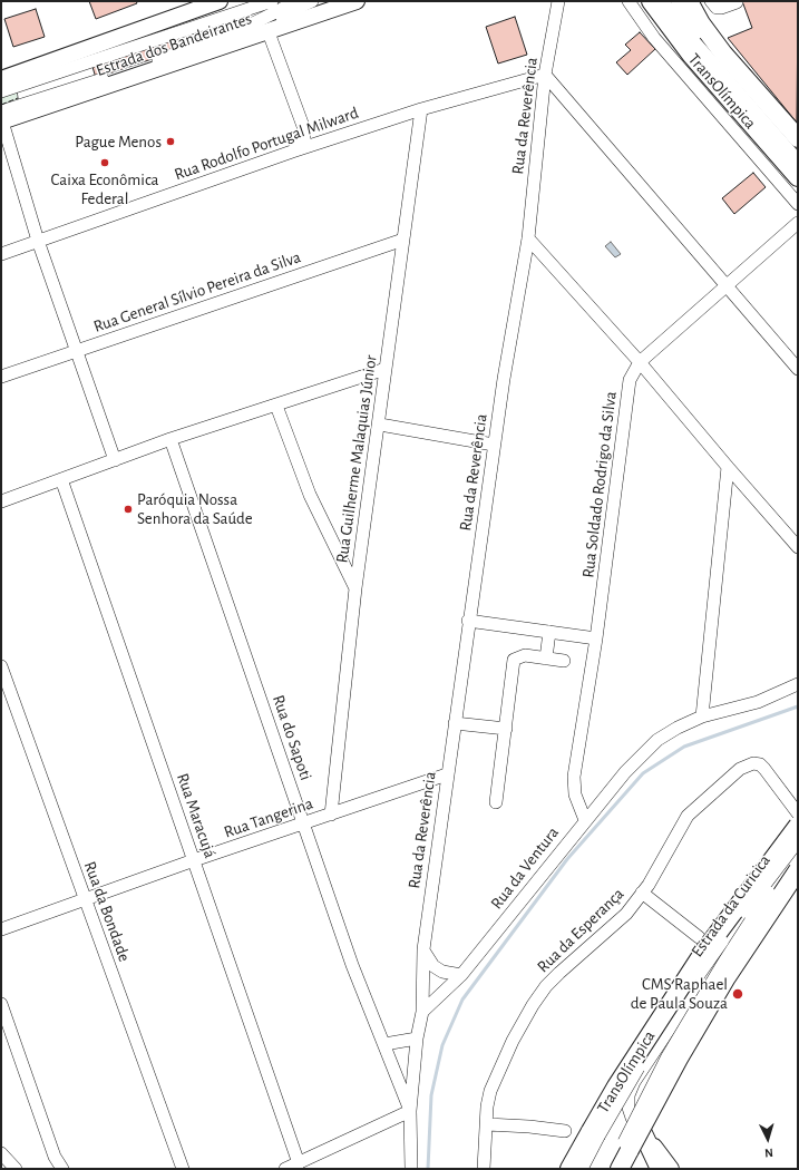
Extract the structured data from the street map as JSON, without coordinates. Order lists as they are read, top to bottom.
{
  "streets": {
    "highway": ["TransOlímpica"],
    "main road": ["Estrada dos Bandeirantes", "Estrada da Curicica"],
    "street": [
      "Rua da Reverência",
      "Rua Rodolfo Portugal Milward",
      "Rua General Sílvio Pereira da Silva",
      "Rua Guilherme Malaquias Júnior",
      "Rua Soldado Rodrigo da Silva",
      "Rua do Sapoti",
      "Rua Maracujá",
      "Rua Tangerina",
      "Rua da Ventura",
      "Rua da Bondade",
      "Rua da Esperança"
    ]
  },
  "crossings": [
    ["Rua da Reverência", "Rua Rodolfo Portugal Milward"],
    ["Rua da Reverência", "Rua Tangerina"],
    ["Rua da Reverência", "Rua da Ventura"],
    ["Rua Rodolfo Portugal Milward", "Rua Guilherme Malaquias Júnior"],
    ["Rua General Sílvio Pereira da Silva", "Rua Guilherme Malaquias Júnior"],
    ["Rua Guilherme Malaquias Júnior", "Rua Tangerina"],
    ["Rua Soldado Rodrigo da Silva", "Rua da Ventura"],
    ["Rua do Sapoti", "Rua Tangerina"],
    ["Rua Maracujá", "Rua Tangerina"],
    ["Rua Tangerina", "Rua da Bondade"]
  ],
  "places": [
    "Pague Menos",
    "Caixa Econômica Federal",
    "Paróquia Nossa Senhora da Saúde",
    "CMS Raphael de Paula Souza"
  ],
  "north": "bottom"
}
